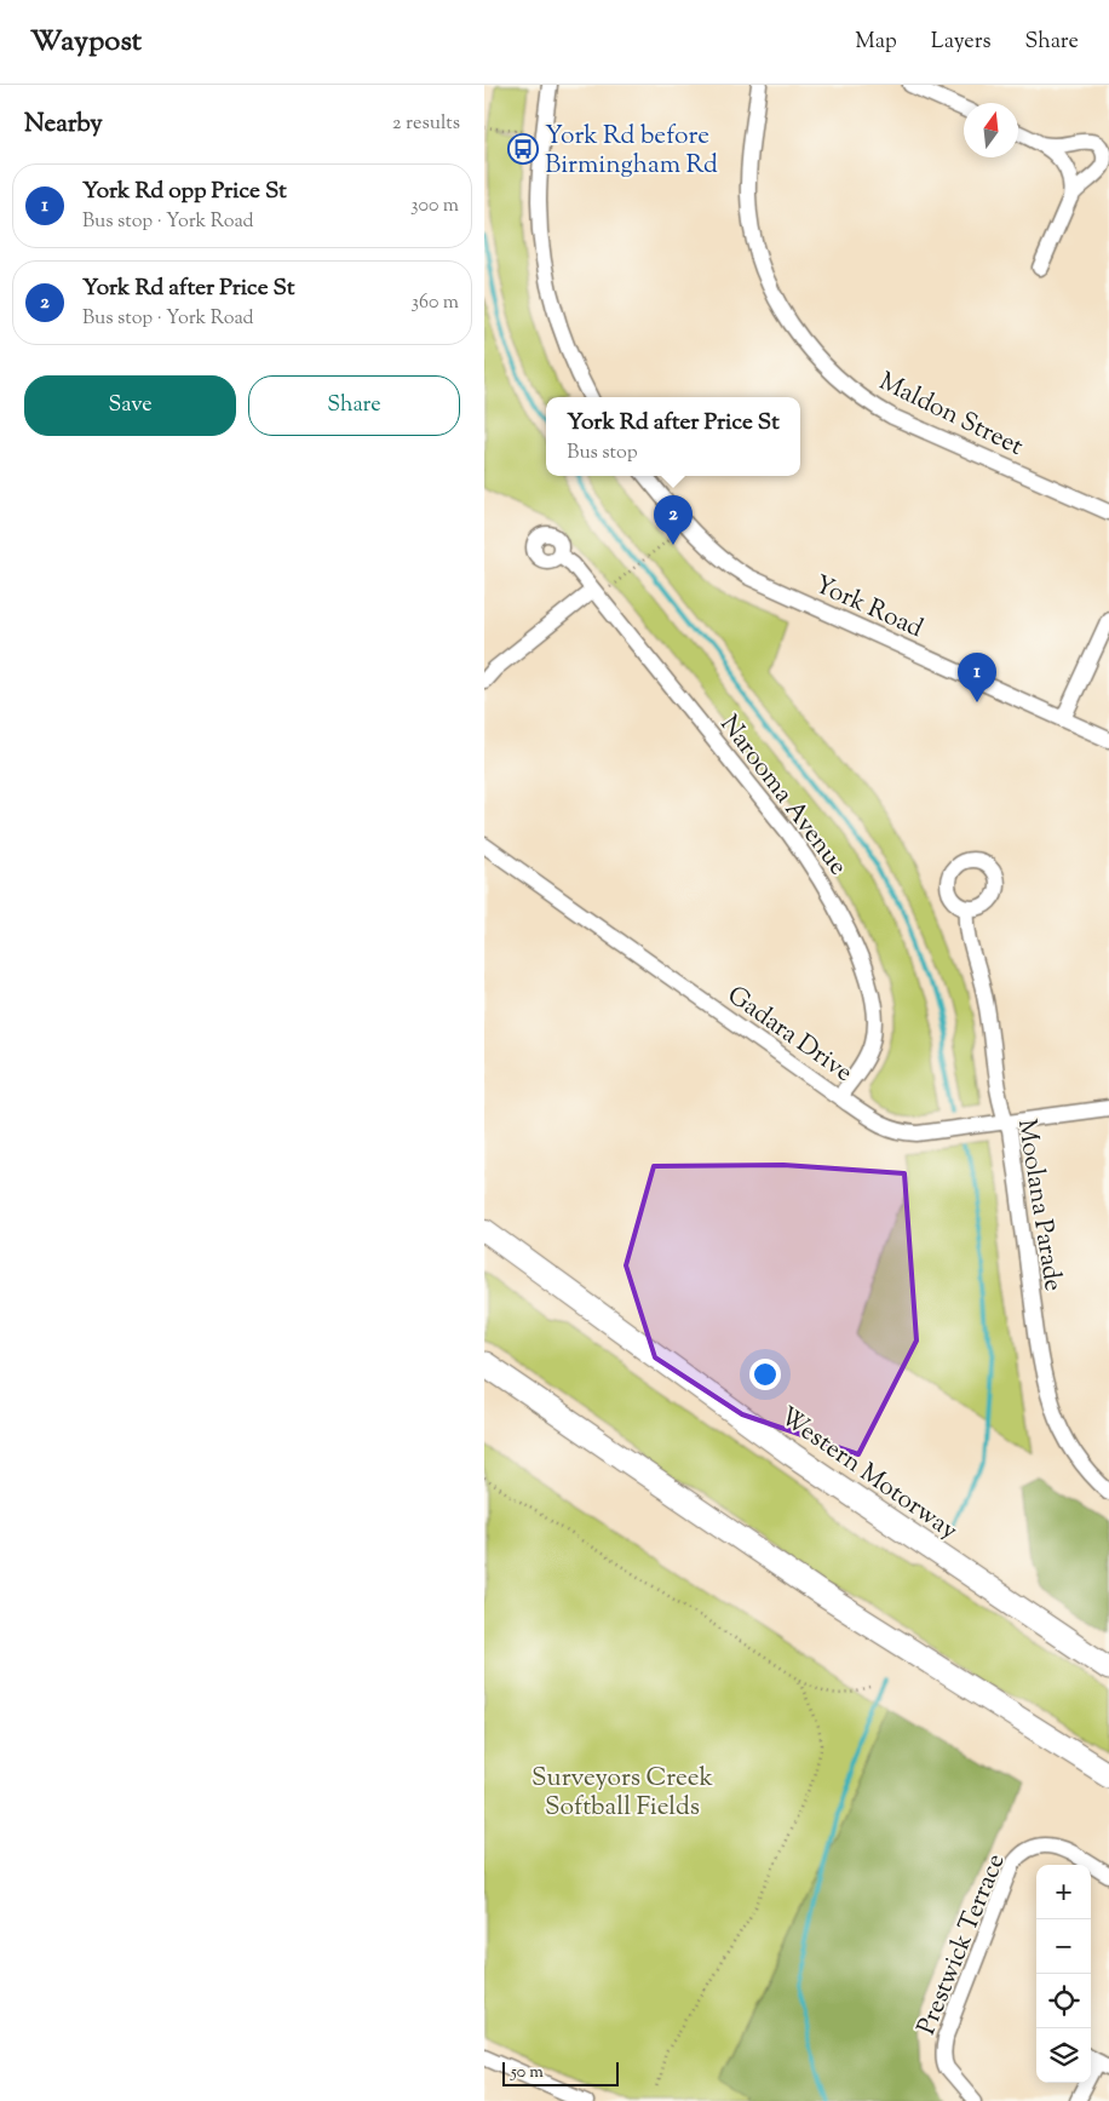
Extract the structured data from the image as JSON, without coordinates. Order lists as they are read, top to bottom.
{
  "streets": {
    "highway": ["Western Motorway"],
    "street": [
      "Maldon Street",
      "York Road",
      "Narooma Avenue",
      "Gadara Drive",
      "Moolana Parade",
      "Prestwick Terrace"
    ]
  },
  "crossings": [
    ["Narooma Avenue", "Gadara Drive"],
    ["Gadara Drive", "Moolana Parade"]
  ],
  "parks": ["Surveyors Creek Softball Fields"],
  "places": {
    "bus stop": ["York Rd before Birmingham Rd"]
  },
  "scale_bar": "50 m",
  "north": "top",
  "page": {
    "header": "Waypost",
    "nav": ["Map", "Layers", "Share"],
    "heading": ["Nearby", "2 results"],
    "list": [
      {
        "mark": "1",
        "name": "York Rd opp Price St",
        "note": "Bus stop · York Road",
        "value": "300 m"
      },
      {
        "mark": "2",
        "name": "York Rd after Price St",
        "note": "Bus stop · York Road",
        "value": "360 m"
      }
    ],
    "buttons": ["Save", "Share"],
    "popup": ["York Rd after Price St", "Bus stop"],
    "pins": ["2", "1"],
    "map_buttons": ["+", "−"],
    "scale": "50 m"
  }
}
